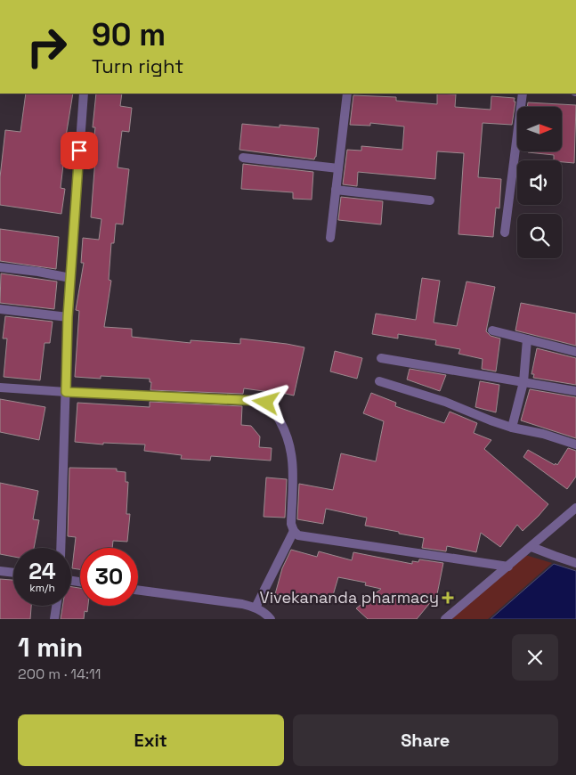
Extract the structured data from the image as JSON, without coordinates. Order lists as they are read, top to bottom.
{
  "places": {
    "health": ["Vivekananda pharmacy"]
  },
  "north": "right",
  "page": {
    "turn": ["90 m", "Turn right"],
    "speed": "24 km/h",
    "limit": "30",
    "heading": ["1 min", "200 m · 14:11"],
    "buttons": ["Exit", "Share"]
  }
}
